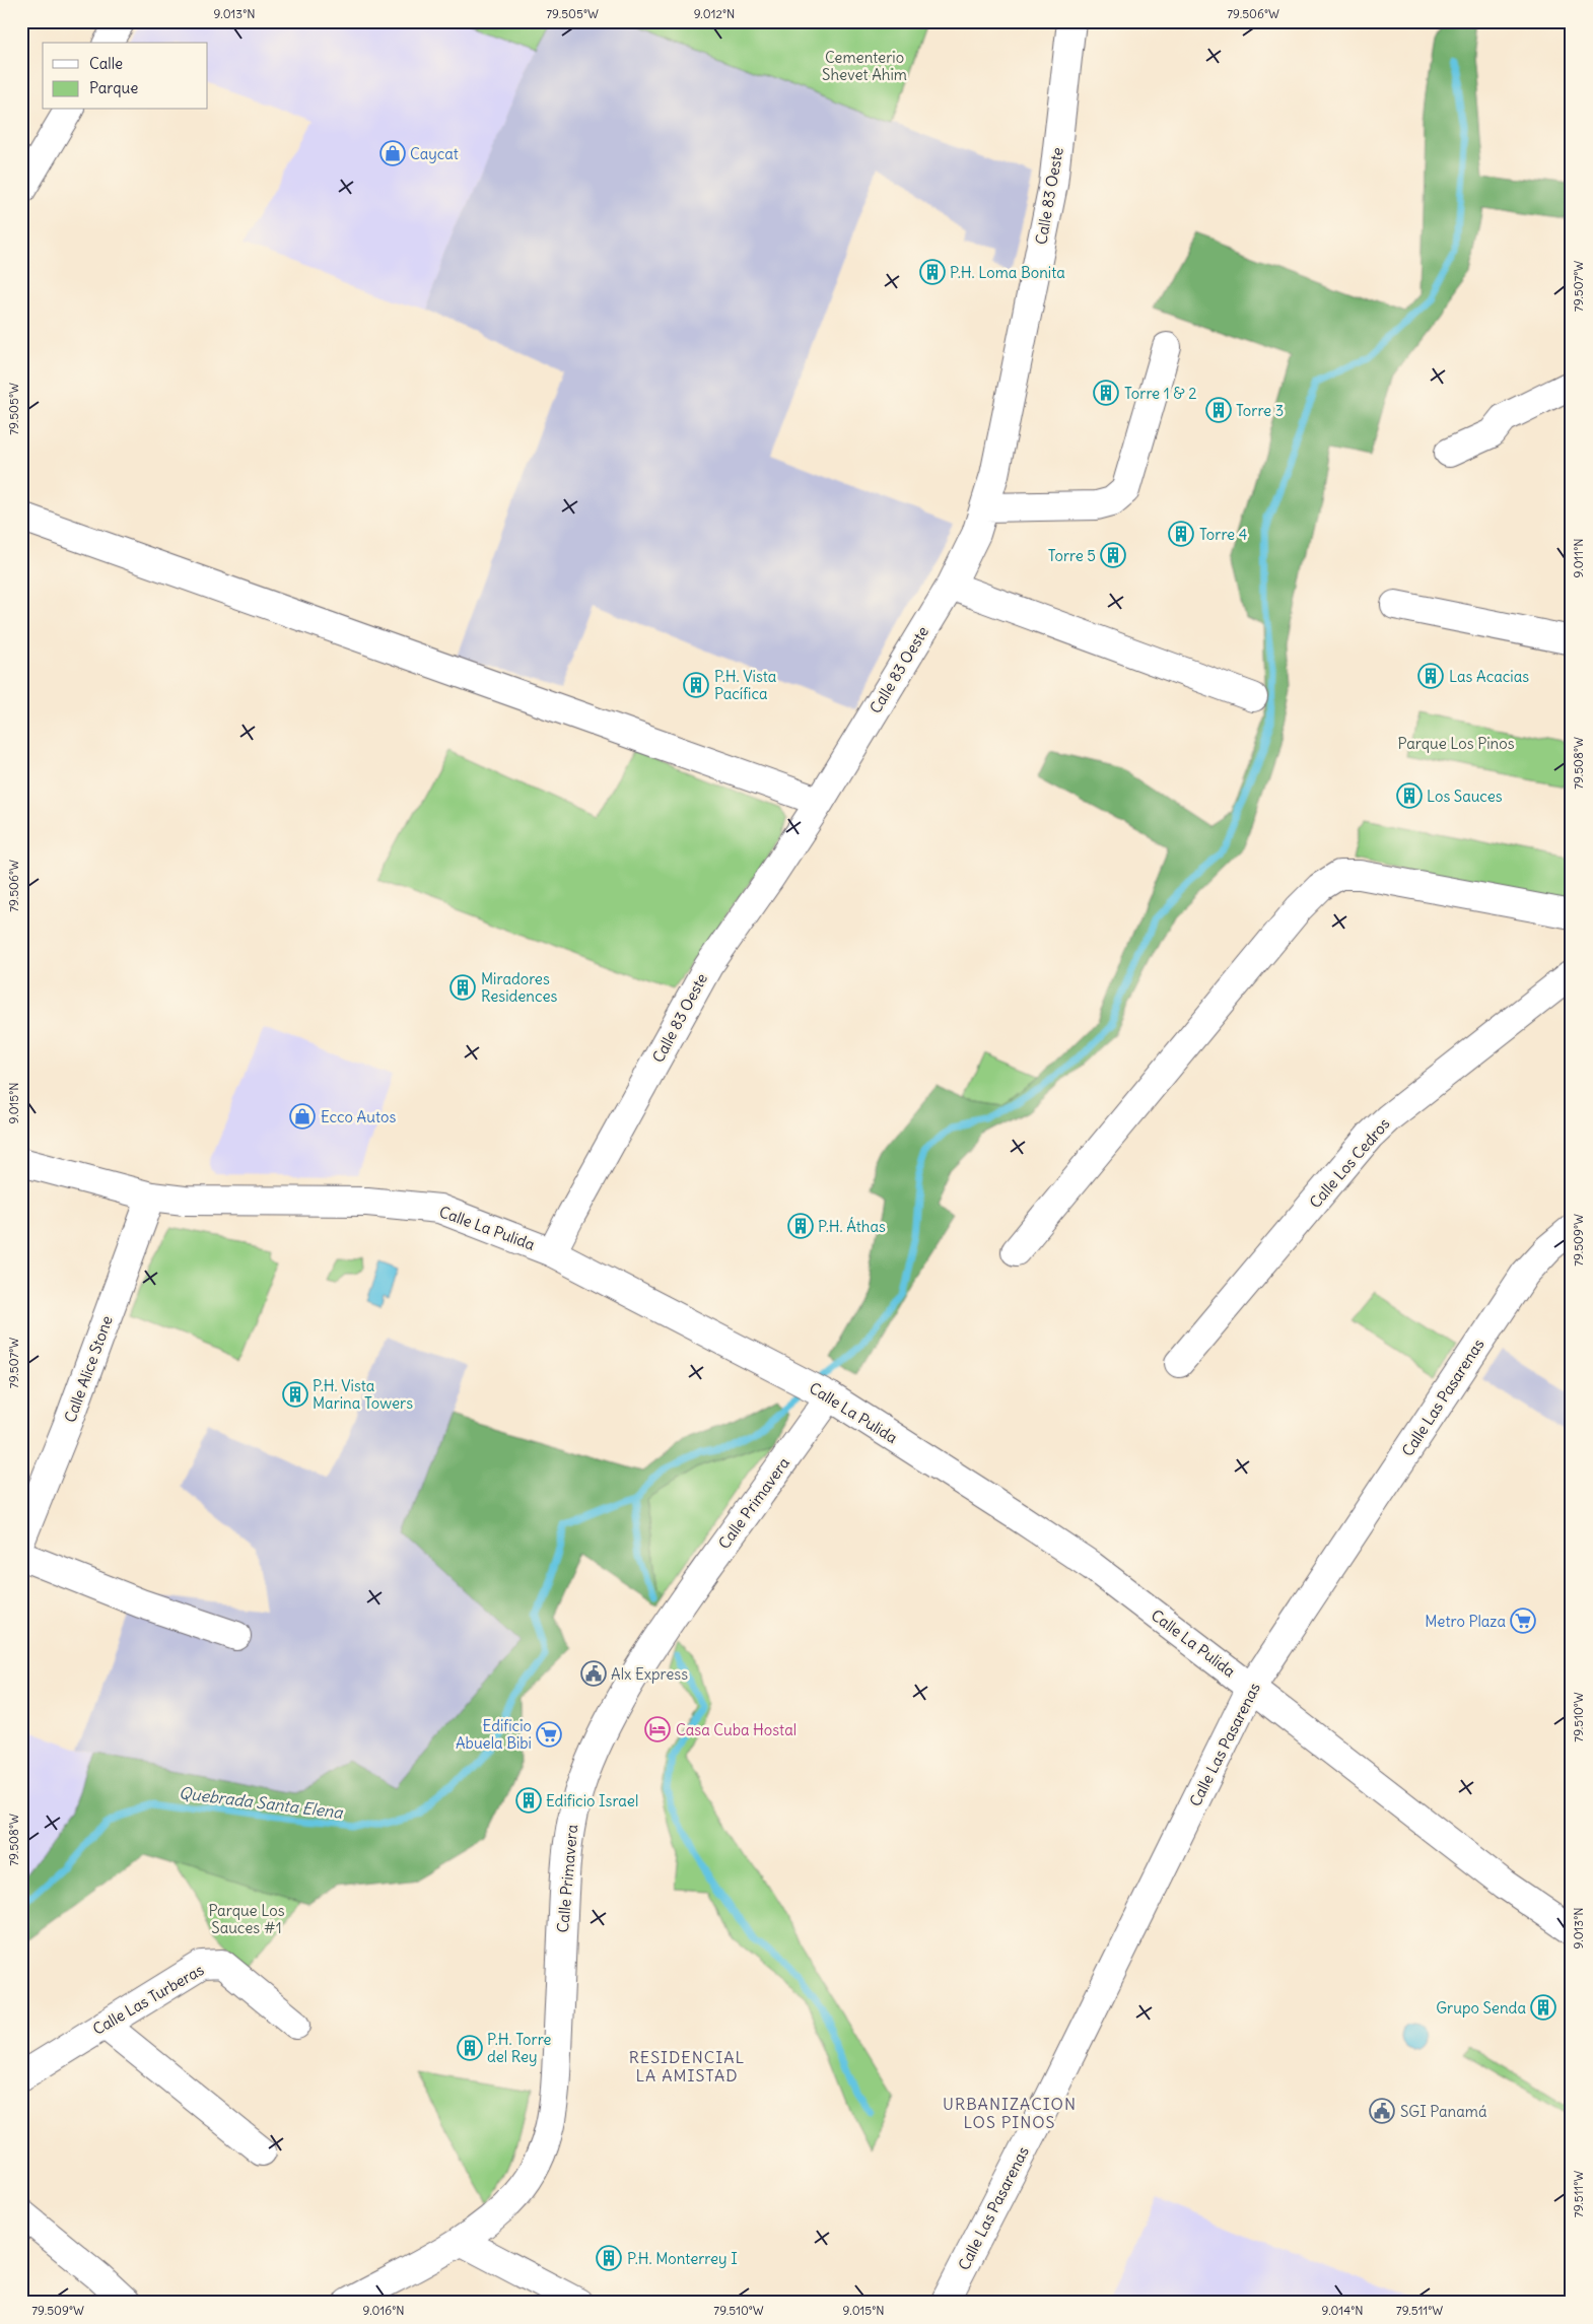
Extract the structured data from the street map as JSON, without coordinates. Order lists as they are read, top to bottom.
{
  "streets": {
    "street": [
      "Calle 83 Oeste",
      "Calle Los Cedros",
      "Calle La Pulida",
      "Calle Alice Stone",
      "Calle Las Pasarenas",
      "Calle Primavera",
      "Calle Las Turberas"
    ]
  },
  "crossings": [
    ["Calle 83 Oeste", "Calle La Pulida"],
    ["Calle La Pulida", "Calle Alice Stone"],
    ["Calle La Pulida", "Calle Las Pasarenas"],
    ["Calle La Pulida", "Calle Primavera"]
  ],
  "districts": ["RESIDENCIAL LA AMISTAD", "URBANIZACION LOS PINOS"],
  "water": ["Quebrada Santa Elena"],
  "parks": ["Cementerio Shevet Ahim", "Parque Los Pinos", "Parque Los Sauces #1"],
  "places": {
    "shop": ["Caycat", "Ecco Autos"],
    "building": [
      "P.H. Loma Bonita",
      "Torre 1 & 2",
      "Torre 3",
      "Torre 4",
      "Torre 5",
      "Las Acacias",
      "P.H. Vista Pacífica",
      "Los Sauces",
      "Miradores Residences",
      "P.H. Áthas",
      "P.H. Vista Marina Towers",
      "Edificio Israel",
      "Grupo Senda",
      "P.H. Torre del Rey",
      "P.H. Monterrey I"
    ],
    "supermarket": ["Metro Plaza", "Edificio Abuela Bibi"],
    "public building": ["Alx Express", "SGI Panamá"],
    "hotel": ["Casa Cuba Hostal"]
  },
  "legend": ["Calle", "Parque"],
  "coordinates": [
    "9.013°N",
    "79.505°W",
    "9.012°N",
    "79.506°W",
    "79.507°W",
    "9.011°N",
    "79.508°W",
    "9.015°N",
    "79.509°W",
    "79.510°W",
    "79.511°W",
    "9.016°N",
    "9.014°N"
  ]
}
